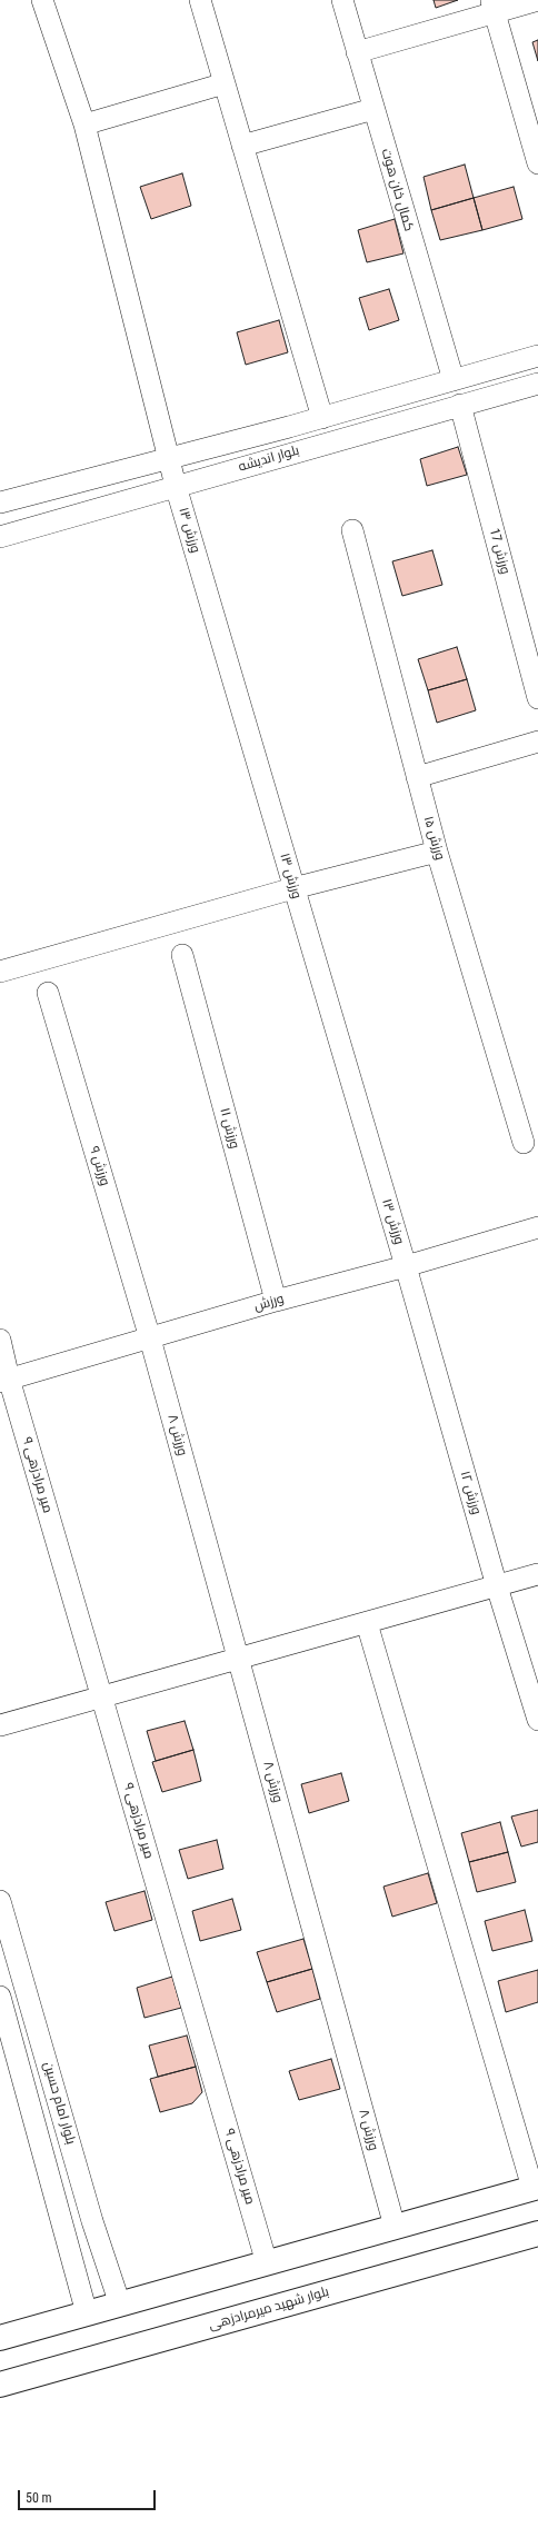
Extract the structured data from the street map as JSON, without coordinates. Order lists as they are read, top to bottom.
{
  "streets": {
    "main road": ["بلوار شهید میرمرادزهی"],
    "street": [
      "کمال خان هوت",
      "بلوار اندیشه",
      "ورزش ۱۳",
      "ورزش 17",
      "ورزش ۱۵",
      "ورزش ۱۱",
      "ورزش ۹",
      "ورزش",
      "ورزش ۸",
      "میر مرادزهی ۹",
      "ورزش ۱۲",
      "بلوار امام حسین"
    ]
  },
  "crossings": [
    ["کمال خان هوت", "بلوار اندیشه"],
    ["بلوار اندیشه", "ورزش ۱۳"],
    ["بلوار اندیشه", "ورزش 17"],
    ["ورزش ۱۳", "ورزش"],
    ["ورزش ۱۳", "ورزش ۱۲"],
    ["ورزش ۱۱", "ورزش"],
    ["ورزش ۹", "ورزش"],
    ["ورزش ۹", "ورزش ۸"],
    ["ورزش", "ورزش ۸"],
    ["ورزش", "میر مرادزهی ۹"],
    ["ورزش", "ورزش ۱۲"]
  ],
  "scale_bar": "50 m"
}
